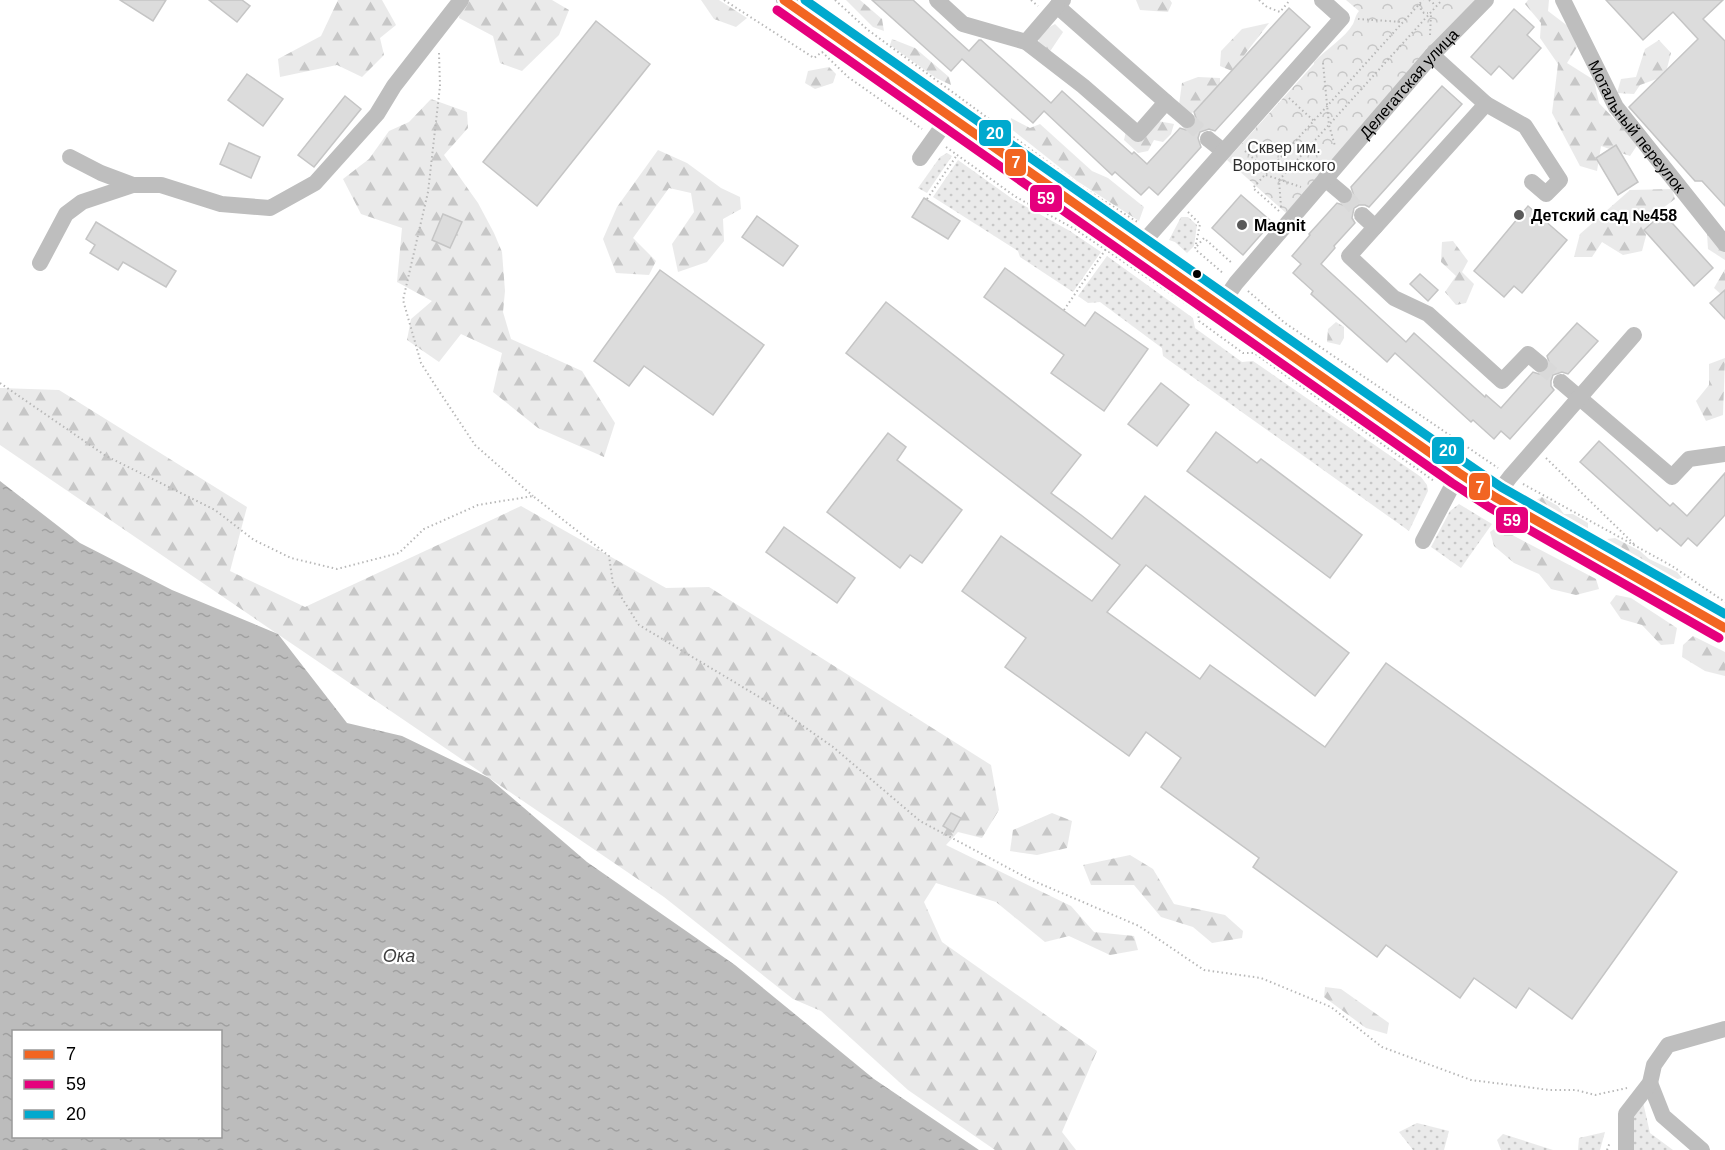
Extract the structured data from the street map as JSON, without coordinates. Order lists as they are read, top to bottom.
{
  "streets": {
    "street": ["Делегатская улица", "Мотальный переулок"]
  },
  "water": ["Ока"],
  "parks": ["Сквер им. Воротынского"],
  "places": ["Детский сад №458", "Magnit"],
  "lines": ["transit line 7", "transit line 20", "transit line 59"],
  "legend": ["7", "59", "20"]
}
